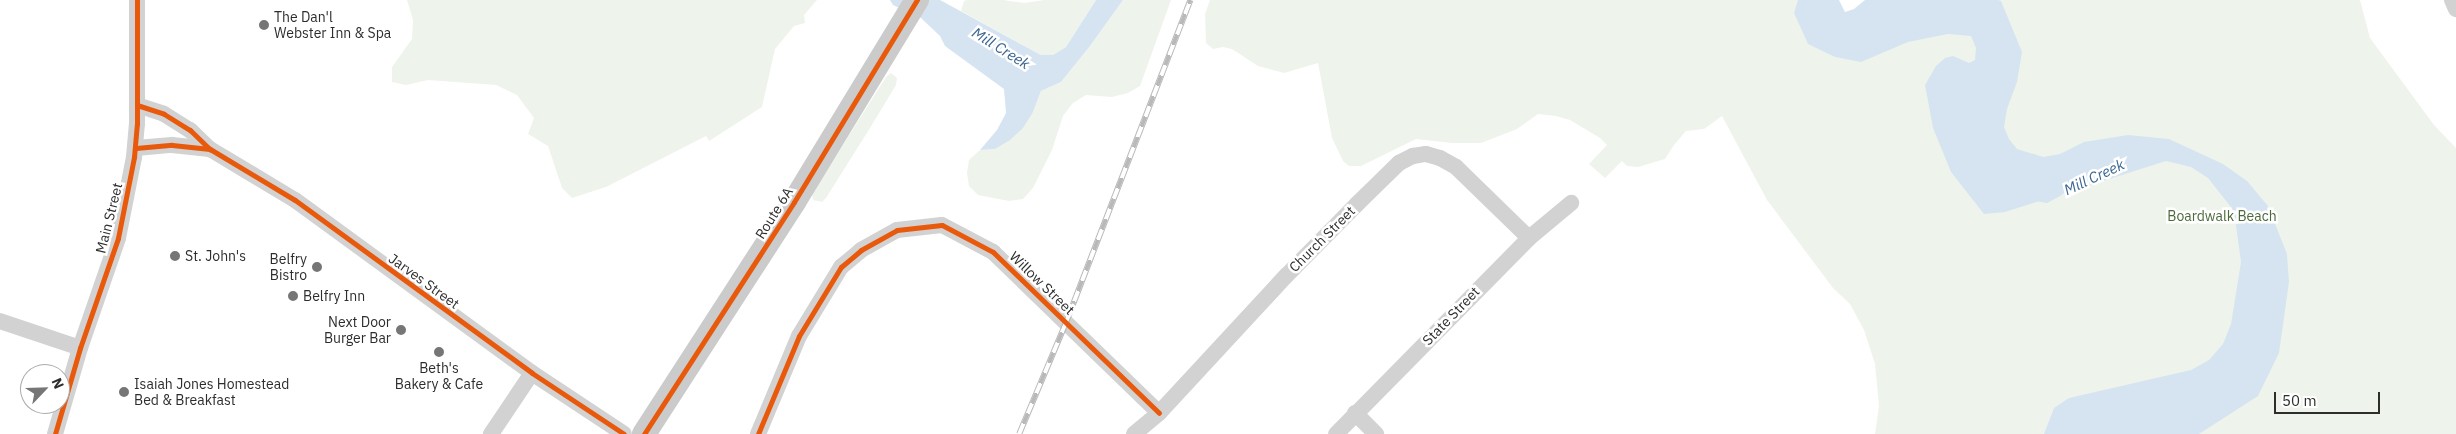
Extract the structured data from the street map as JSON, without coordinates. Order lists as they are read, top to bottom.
{
  "streets": {
    "main road": ["Route 6A"],
    "street": [
      "Main Street",
      "Church Street",
      "Jarves Street",
      "Willow Street",
      "State Street"
    ]
  },
  "crossings": [
    ["Main Street", "Jarves Street"],
    ["Church Street", "Willow Street"],
    ["Church Street", "State Street"]
  ],
  "water": ["Mill Creek"],
  "parks": ["Boardwalk Beach"],
  "places": [
    "The Dan'l Webster Inn & Spa",
    "St. John's",
    "Belfry Bistro",
    "Belfry Inn",
    "Next Door Burger Bar",
    "Beth's Bakery & Cafe",
    "Isaiah Jones Homestead Bed & Breakfast"
  ],
  "scale_bar": "50 m",
  "north": "top right"
}
